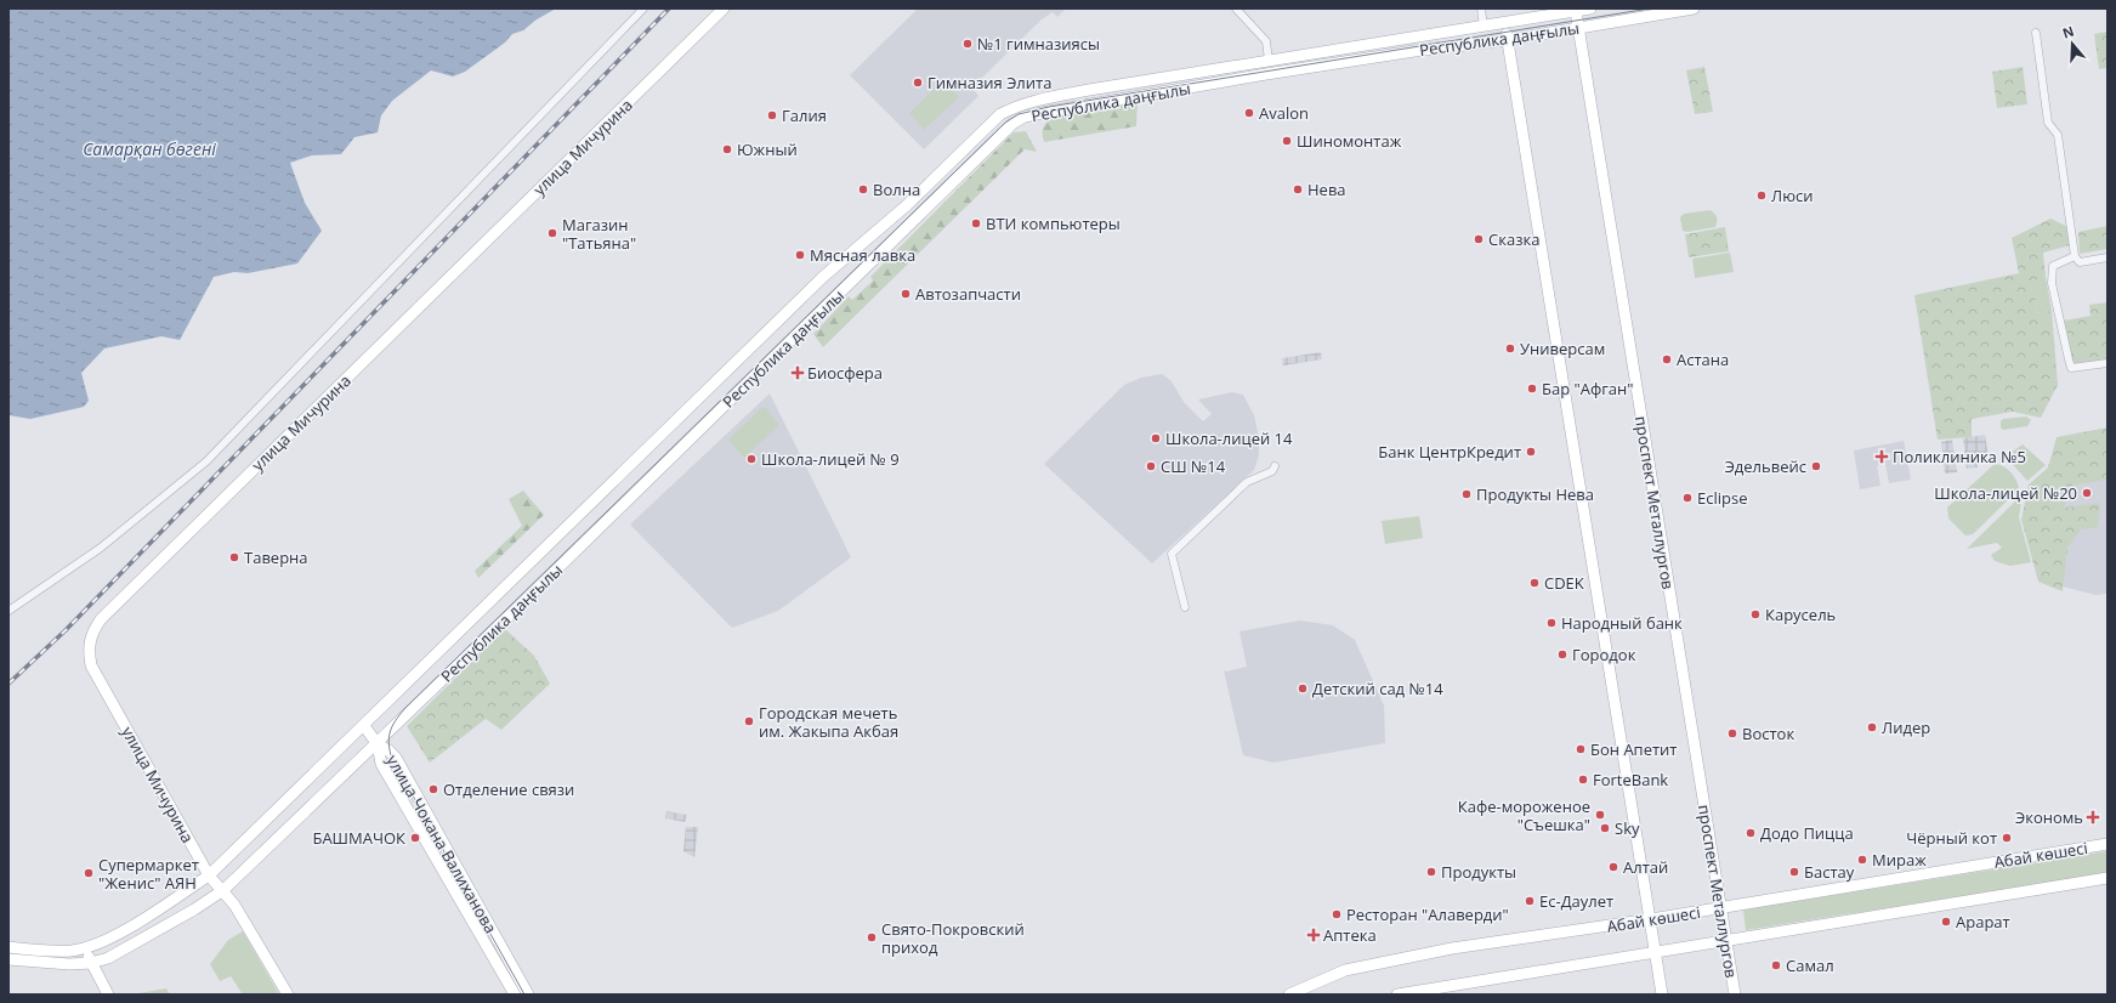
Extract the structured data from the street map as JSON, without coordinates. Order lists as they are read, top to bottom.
{
  "streets": {
    "main road": [
      "Республика даңғылы",
      "улица Мичурина",
      "проспект Металлургов",
      "улица Чокана Валиханова",
      "Абай көшесі"
    ]
  },
  "crossings": [
    ["Республика даңғылы", "улица Мичурина"],
    ["Республика даңғылы", "проспект Металлургов"],
    ["Республика даңғылы", "улица Чокана Валиханова"],
    ["проспект Металлургов", "Абай көшесі"]
  ],
  "water": ["Самарқан бөгені"],
  "places": {
    "other": [
      "№1 гимназиясы",
      "Гимназия Элита",
      "Avalon",
      "Галия",
      "Шиномонтаж",
      "Южный",
      "Волна",
      "Нева",
      "Люси",
      "ВТИ компьютеры",
      "Магазин \"Татьяна\"",
      "Сказка",
      "Мясная лавка",
      "Автозапчасти",
      "Универсам",
      "Астана",
      "Бар \"Афган\"",
      "Школа-лицей 14",
      "Банк ЦентрКредит",
      "Школа-лицей № 9",
      "СШ №14",
      "Эдельвейс",
      "Школа-лицей №20",
      "Продукты Нева",
      "Eclipse",
      "Таверна",
      "CDEK",
      "Карусель",
      "Народный банк",
      "Городок",
      "Детский сад №14",
      "Городская мечеть им. Жакыпа Акбая",
      "Лидер",
      "Восток",
      "Бон Апетит",
      "ForteBank",
      "Отделение связи",
      "Кафе-мороженое \"Cъешка\"",
      "Sky",
      "Додо Пицца",
      "БАШМАЧОК",
      "Чёрный кот",
      "Мираж",
      "Алтай",
      "Продукты",
      "Бастау",
      "Супермаркет \"Женис\" АЯН",
      "Ес-Даулет",
      "Ресторан \"Алаверди\"",
      "Арарат",
      "Свято-Покровский приход",
      "Самал"
    ],
    "health": [
      "Биосфера",
      "Поликлиника №5",
      "Экономь",
      "Аптека"
    ]
  },
  "north": "top"
}
